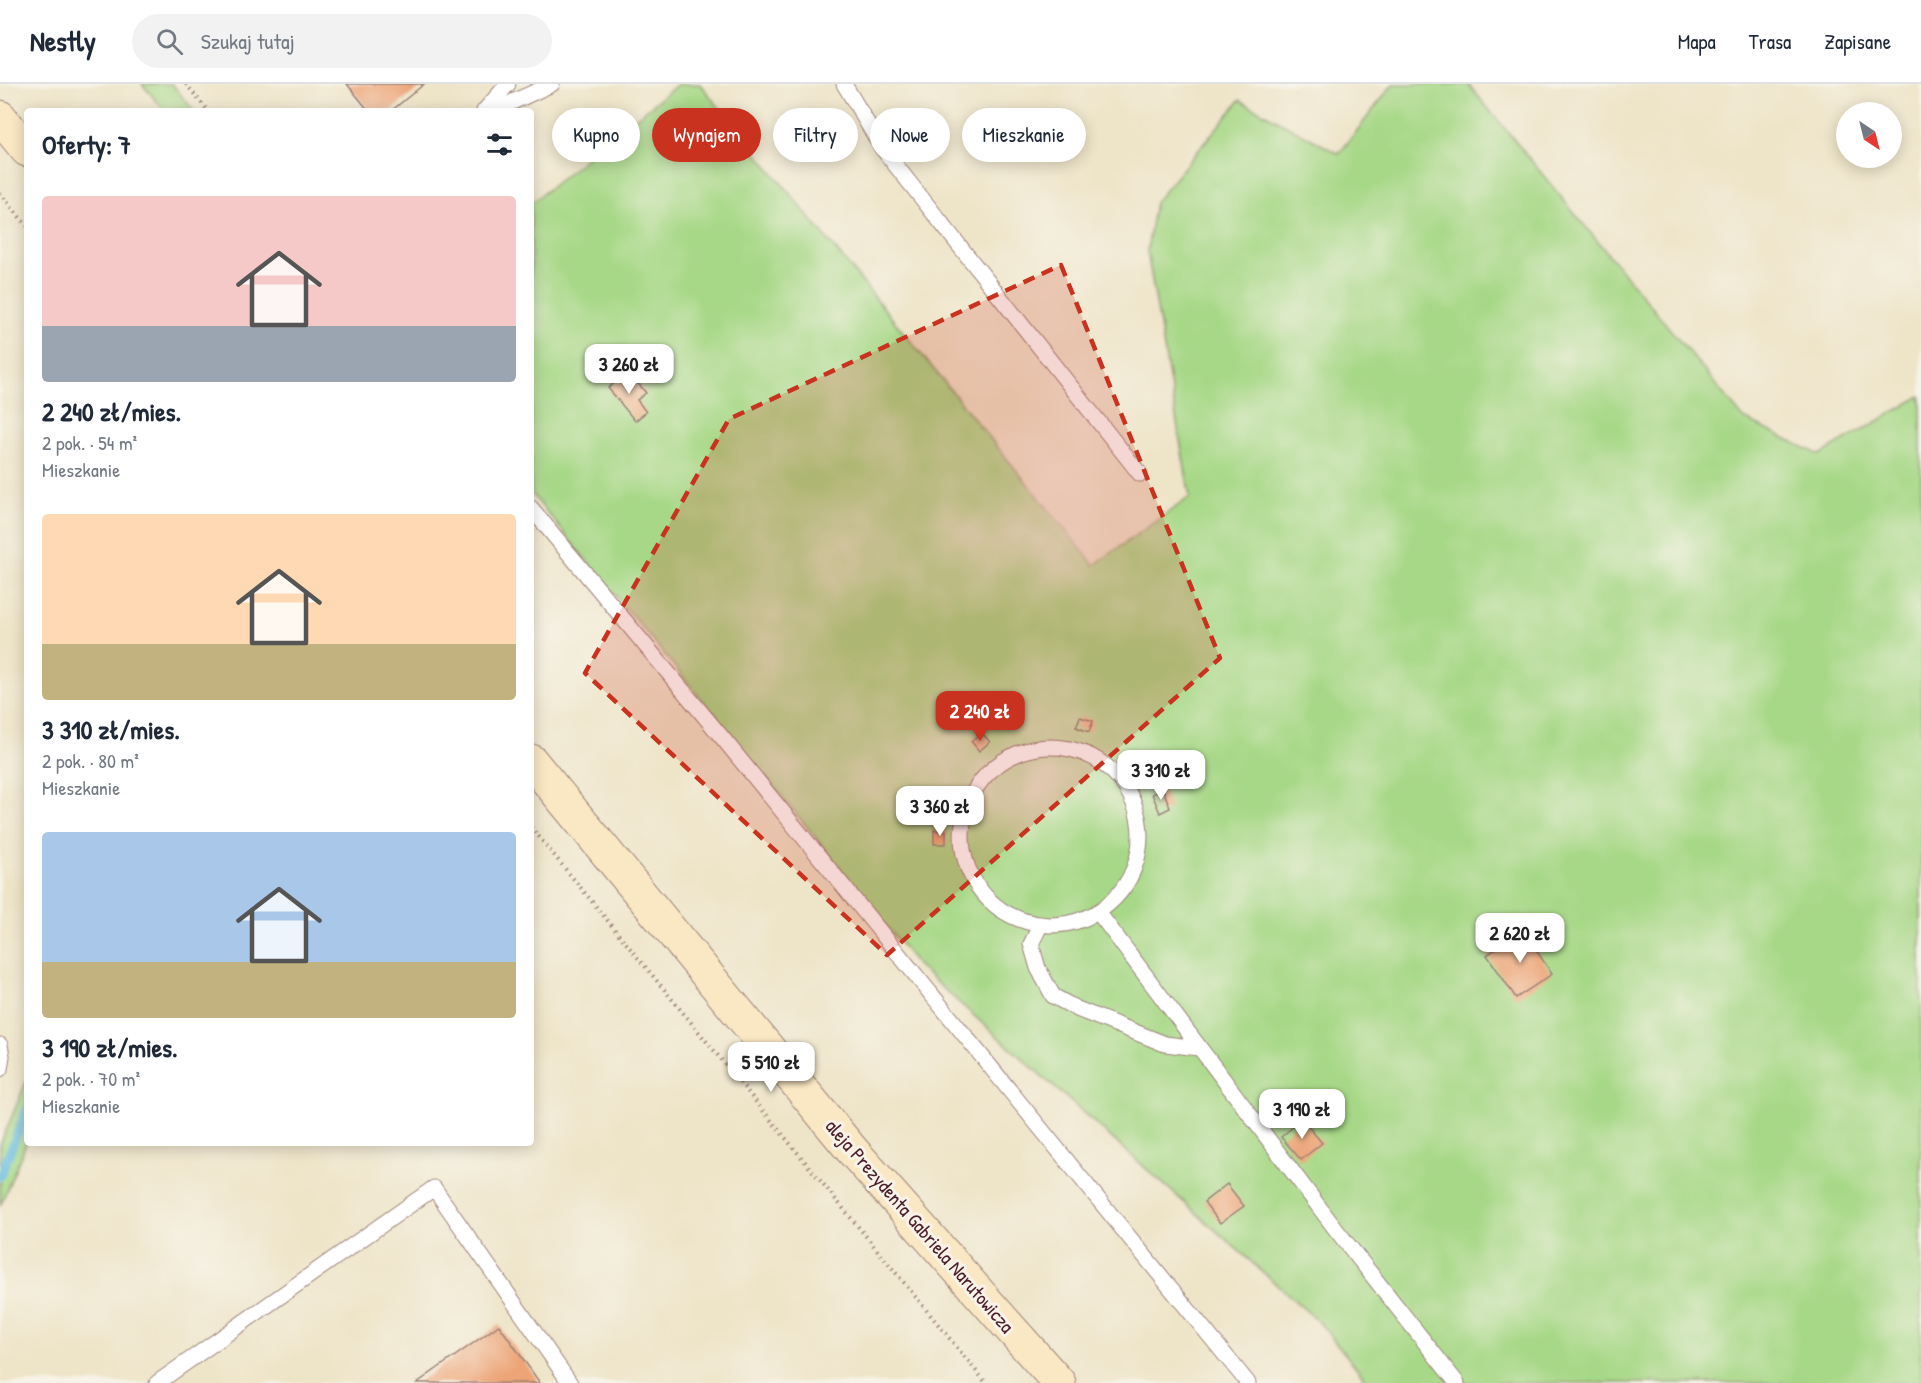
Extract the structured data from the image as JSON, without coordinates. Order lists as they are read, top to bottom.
{
  "streets": {
    "street": ["aleja Prezydenta Gabriela Narutowicza"]
  },
  "north": "bottom right",
  "page": {
    "header": "Nestly",
    "search": "Szukaj tutaj",
    "nav": ["Mapa", "Trasa", "Zapisane"],
    "chip": [
      "Kupno",
      "Wynajem",
      "Filtry",
      "Nowe",
      "Mieszkanie"
    ],
    "heading": "Oferty: 7",
    "list": [
      {
        "name": "2 240 zł/mies.",
        "note": "2 pok. · 54 m² · Mieszkanie"
      },
      {
        "name": "3 310 zł/mies.",
        "note": "2 pok. · 80 m² · Mieszkanie"
      },
      {
        "name": "3 190 zł/mies.",
        "note": "2 pok. · 70 m² · Mieszkanie"
      }
    ],
    "price": [
      "3 260 zł",
      "2 240 zł",
      "3 310 zł",
      "3 360 zł",
      "2 620 zł",
      "5 510 zł",
      "3 190 zł"
    ]
  }
}
